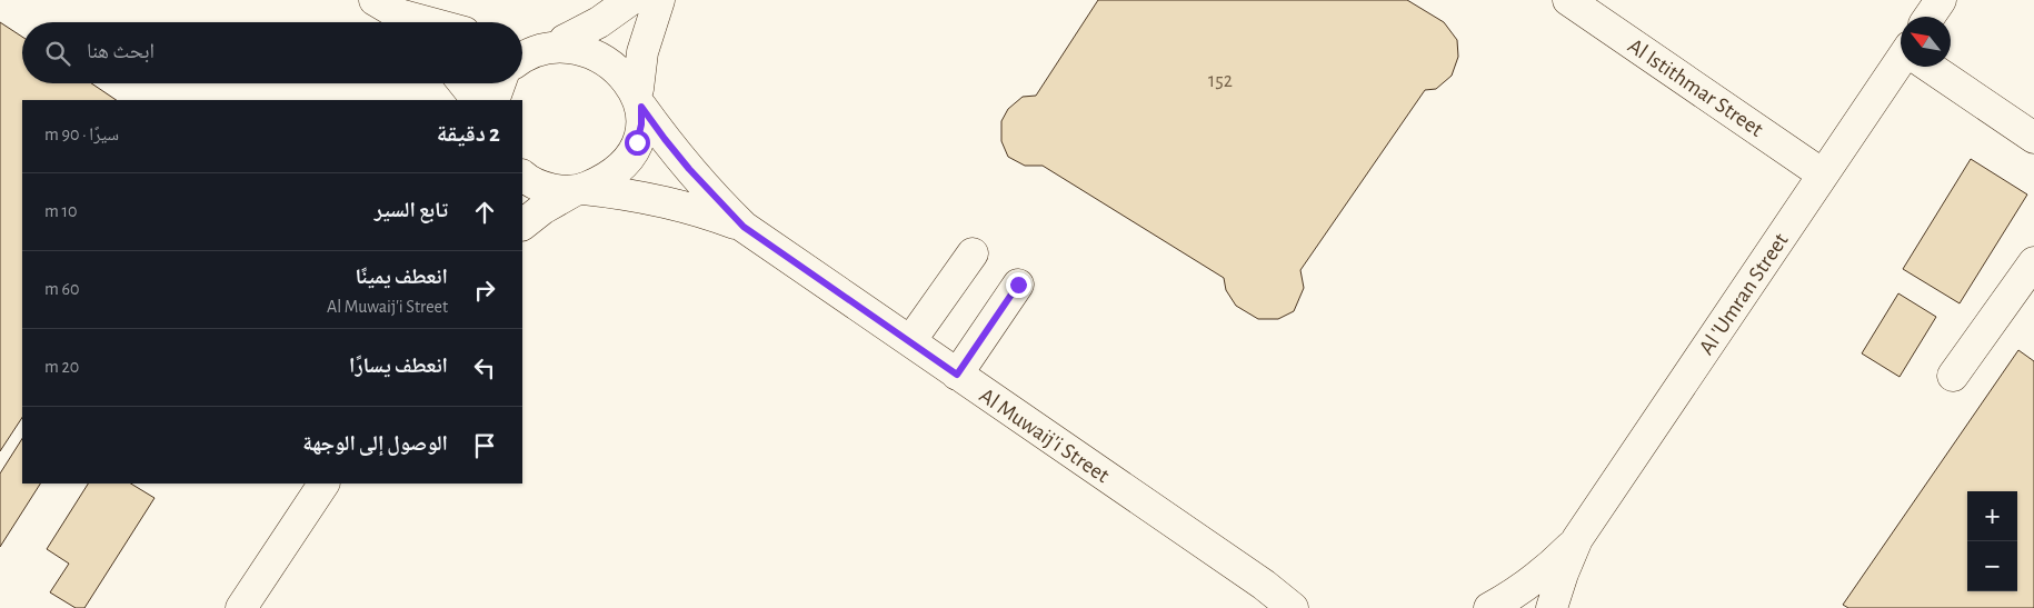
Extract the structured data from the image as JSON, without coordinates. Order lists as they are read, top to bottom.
{
  "streets": {
    "street": ["Al Istithmar Street", "Al 'Umran Street", "Al Muwaij'i Street"]
  },
  "crossings": [
    ["Al Istithmar Street", "Al 'Umran Street"]
  ],
  "house_numbers": ["152"],
  "north": "top left",
  "page": {
    "search": "ابحث هنا",
    "heading": ["2 دقيقة", "سيرًا · 90 m"],
    "list": [
      ["تابع السير", "10 m"],
      ["انعطف يمينًا", "Al Muwaij'i Street", "60 m"],
      ["انعطف يسارًا", "20 m"],
      "الوصول إلى الوجهة"
    ],
    "map_buttons": ["+", "−"]
  }
}
